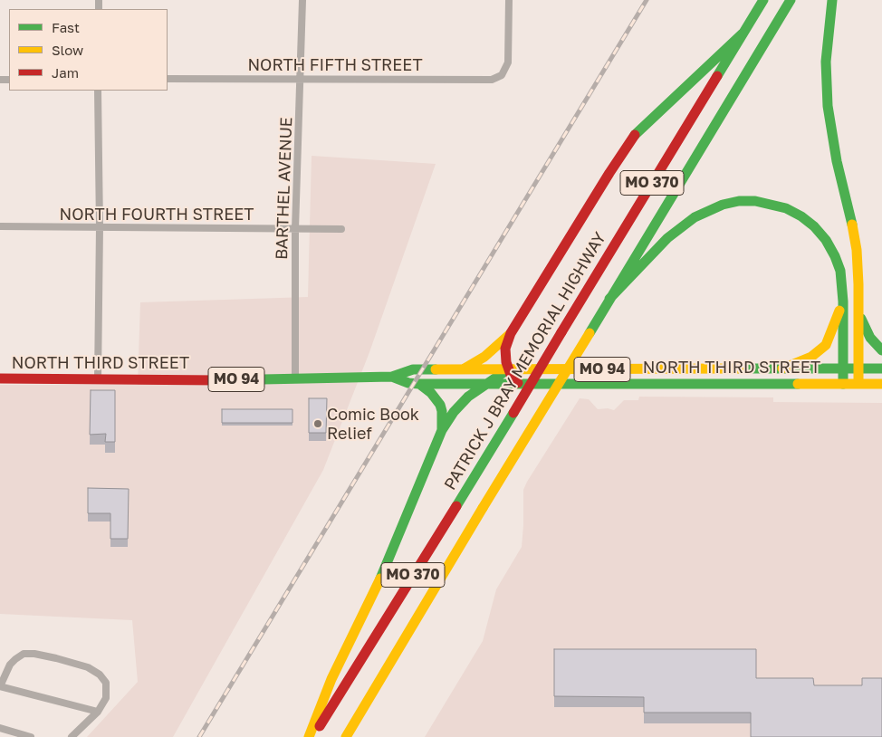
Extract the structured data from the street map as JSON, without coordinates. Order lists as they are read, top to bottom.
{
  "streets": {
    "main road": [
      "MO 370",
      "PATRICK J BRAY MEMORIAL HIGHWAY",
      "NORTH THIRD STREET",
      "MO 94"
    ],
    "street": ["NORTH FIFTH STREET", "BARTHEL AVENUE", "NORTH FOURTH STREET"]
  },
  "crossings": [
    ["NORTH FIFTH STREET", "BARTHEL AVENUE"],
    ["BARTHEL AVENUE", "NORTH FOURTH STREET"],
    ["BARTHEL AVENUE", "NORTH THIRD STREET"]
  ],
  "places": ["Comic Book Relief"],
  "legend": ["Fast", "Slow", "Jam"]
}
